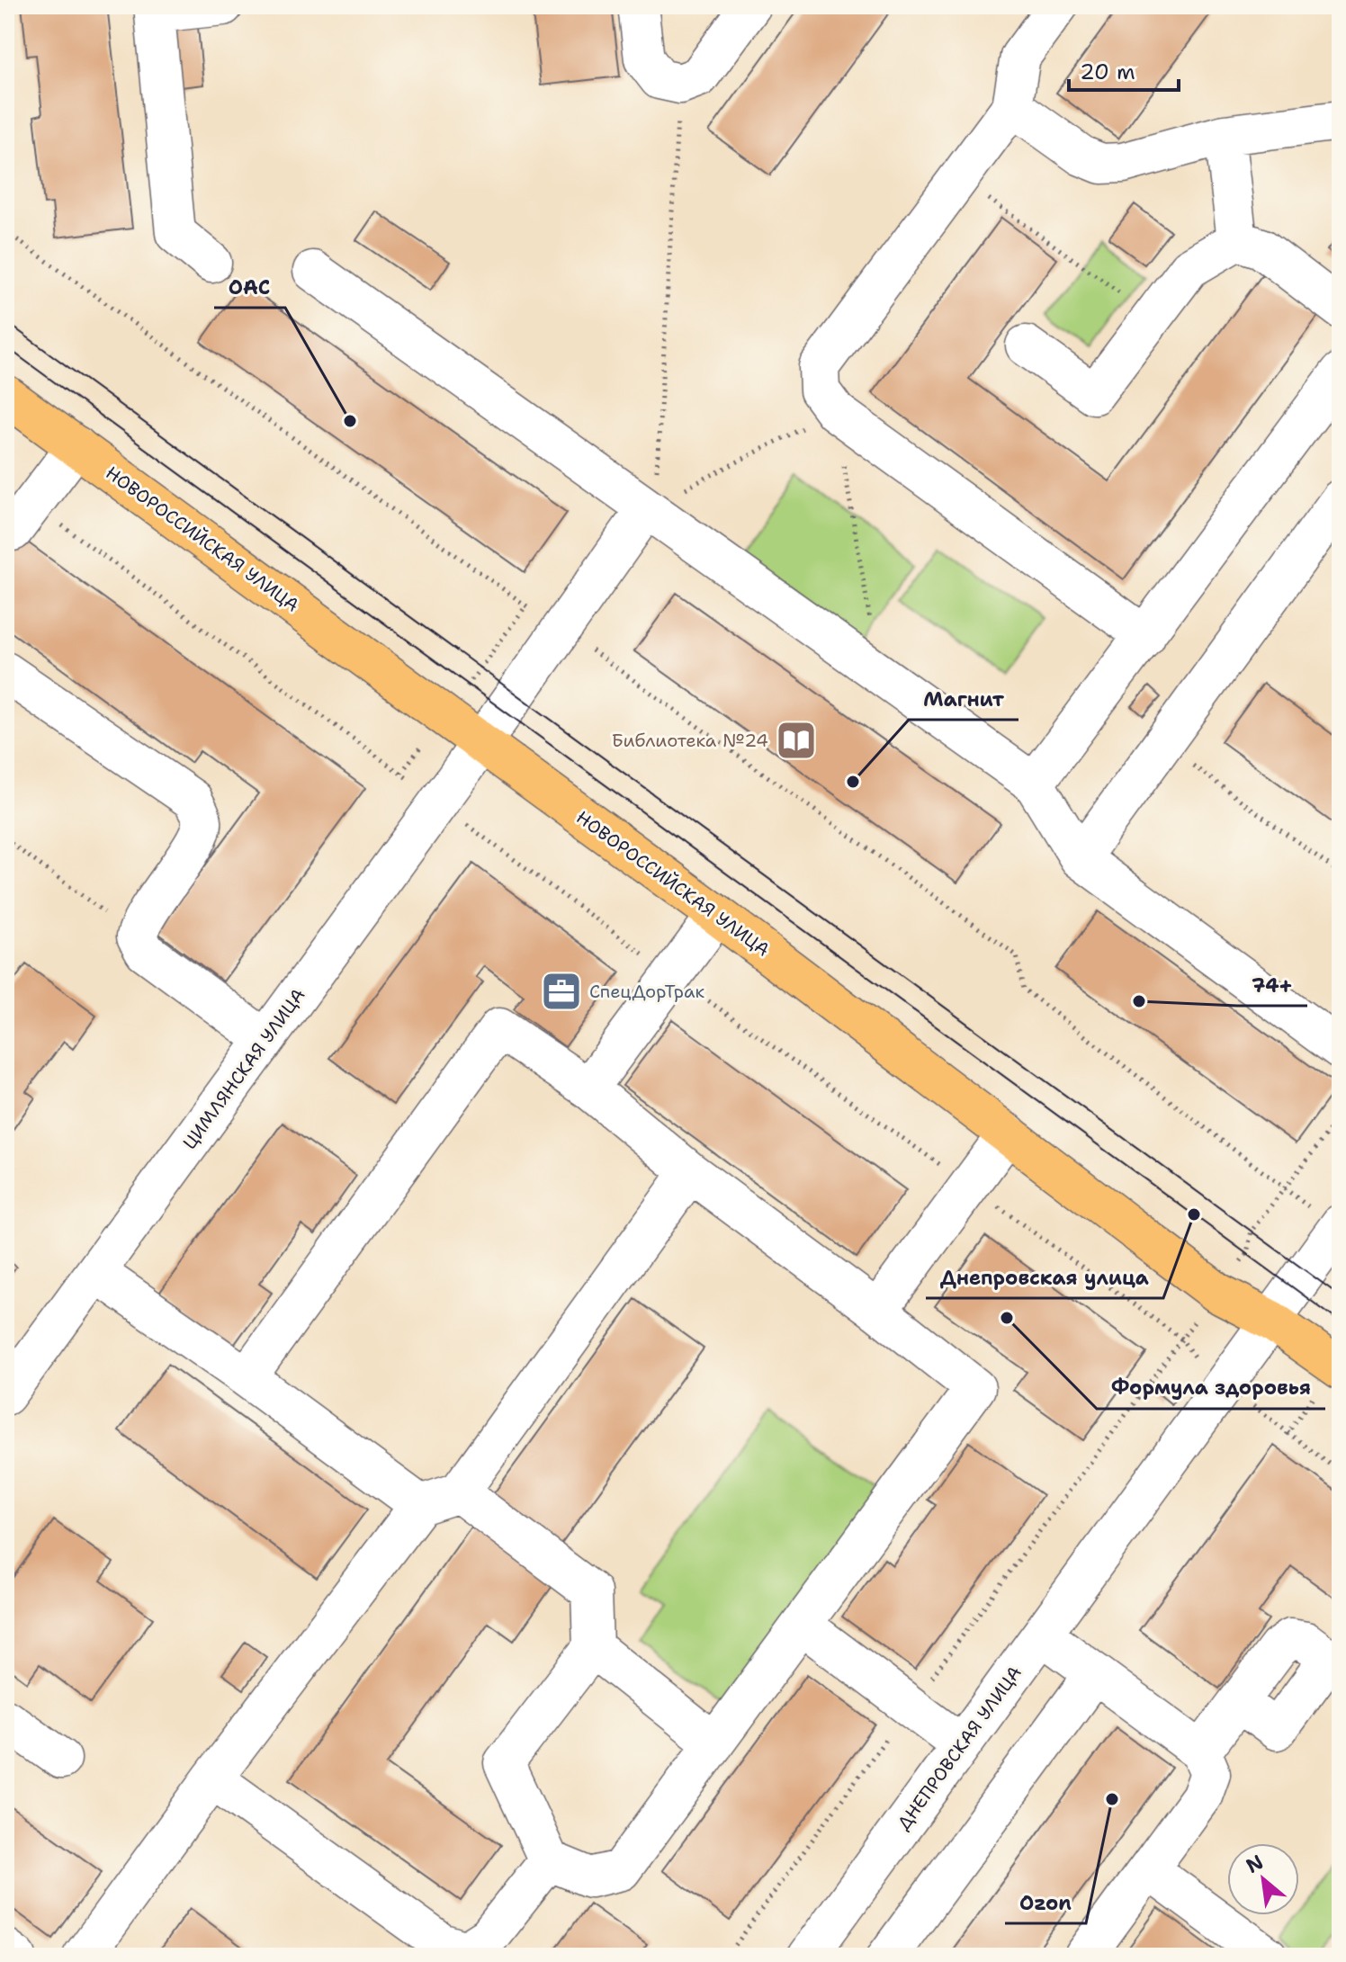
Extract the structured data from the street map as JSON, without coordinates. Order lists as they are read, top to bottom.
{
  "streets": {
    "main road": ["НОВОРОССИЙСКАЯ УЛИЦА"],
    "street": ["ЦИМЛЯНСКАЯ УЛИЦА", "ДНЕПРОВСКАЯ УЛИЦА"]
  },
  "crossings": [
    ["НОВОРОССИЙСКАЯ УЛИЦА", "ЦИМЛЯНСКАЯ УЛИЦА"],
    ["НОВОРОССИЙСКАЯ УЛИЦА", "ДНЕПРОВСКАЯ УЛИЦА"]
  ],
  "places": {
    "other": [
      "ОАС",
      "Магнит",
      "74+",
      "Днепровская улица",
      "Формула здоровья",
      "Ozon"
    ],
    "library": ["Библиотека №24"],
    "office": ["СпецДорТрак"]
  },
  "scale_bar": "20 m",
  "north": "top left"
}
